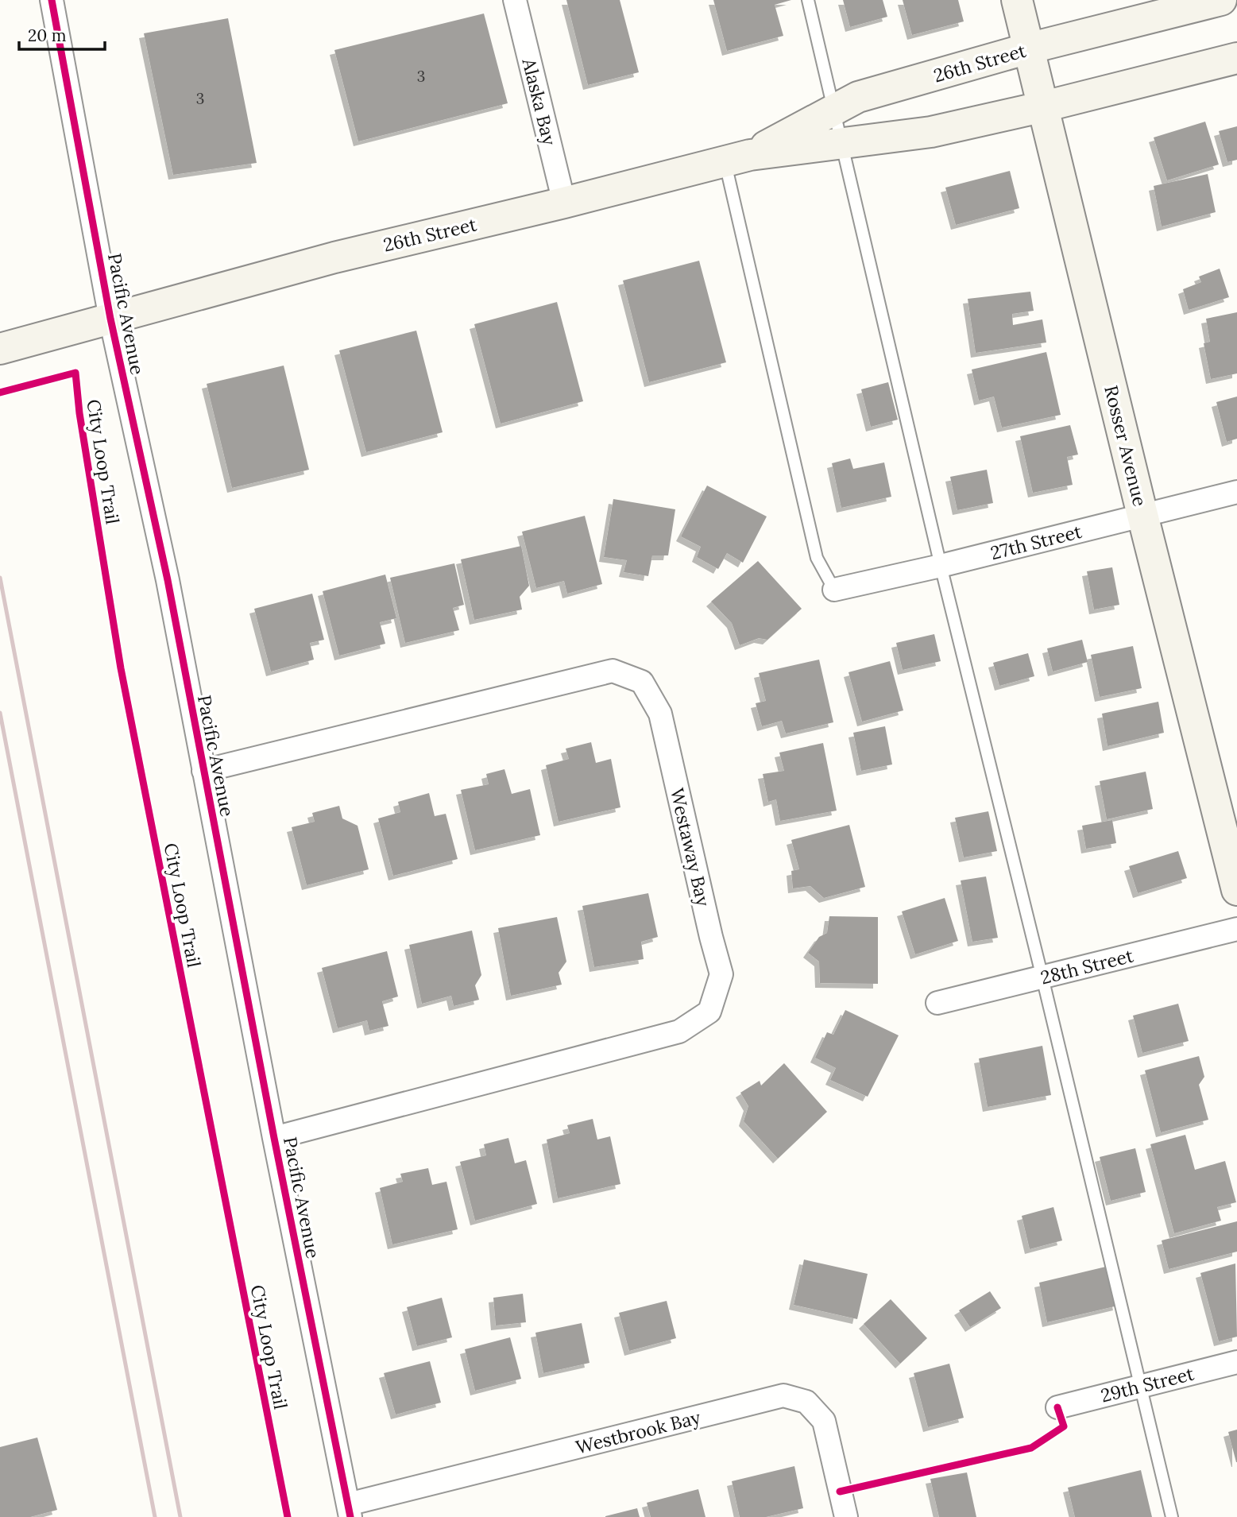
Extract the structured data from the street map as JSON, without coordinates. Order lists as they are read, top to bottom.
{
  "streets": {
    "street": [
      "26th Street",
      "Alaska Bay",
      "Pacific Avenue",
      "Rosser Avenue",
      "27th Street",
      "Westaway Bay",
      "28th Street",
      "29th Street",
      "Westbrook Bay"
    ],
    "cycle path": ["City Loop Trail"]
  },
  "crossings": [
    ["26th Street", "Alaska Bay"],
    ["26th Street", "Pacific Avenue"],
    ["26th Street", "Rosser Avenue"],
    ["Pacific Avenue", "Westaway Bay"],
    ["Pacific Avenue", "Westbrook Bay"],
    ["Rosser Avenue", "27th Street"]
  ],
  "house_numbers": ["3", "3"],
  "scale_bar": "20 m"
}
